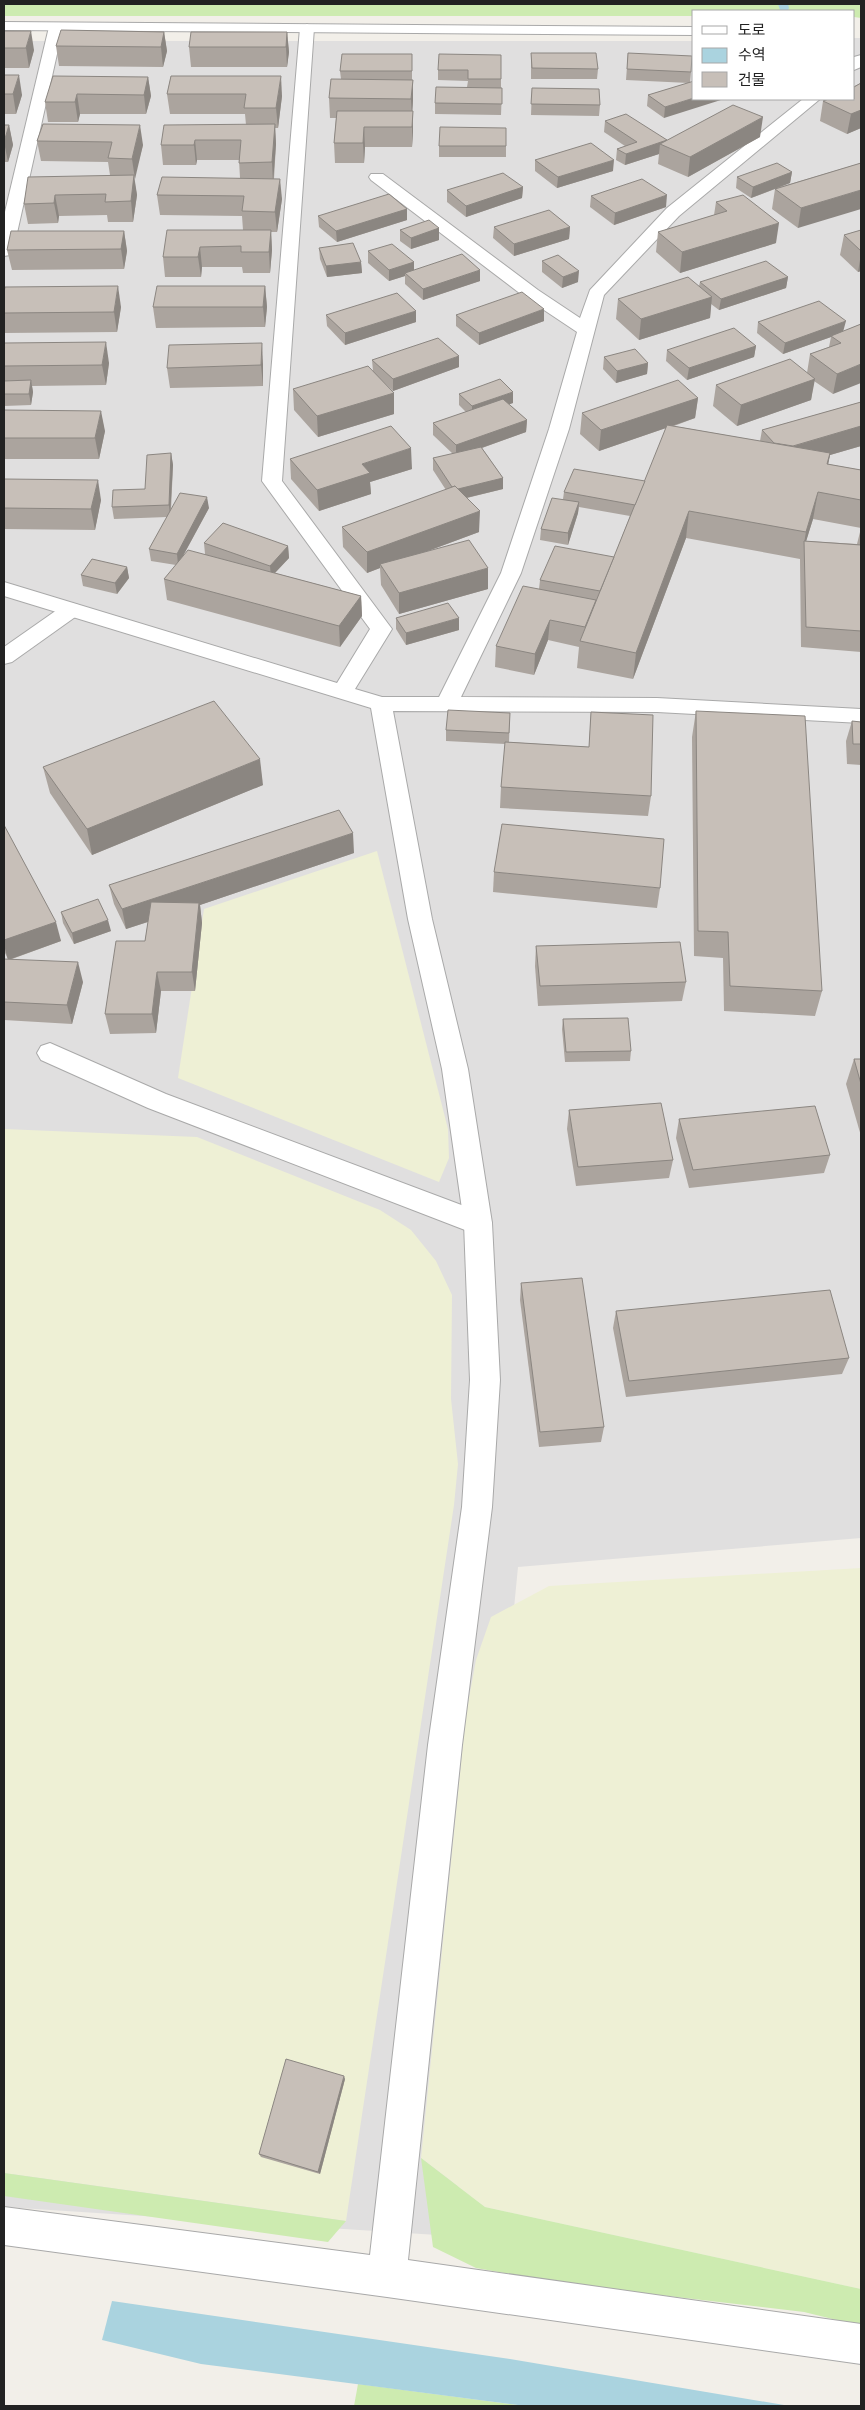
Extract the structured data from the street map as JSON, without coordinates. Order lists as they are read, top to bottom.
{
  "legend": ["도로", "수역", "건물"]
}
